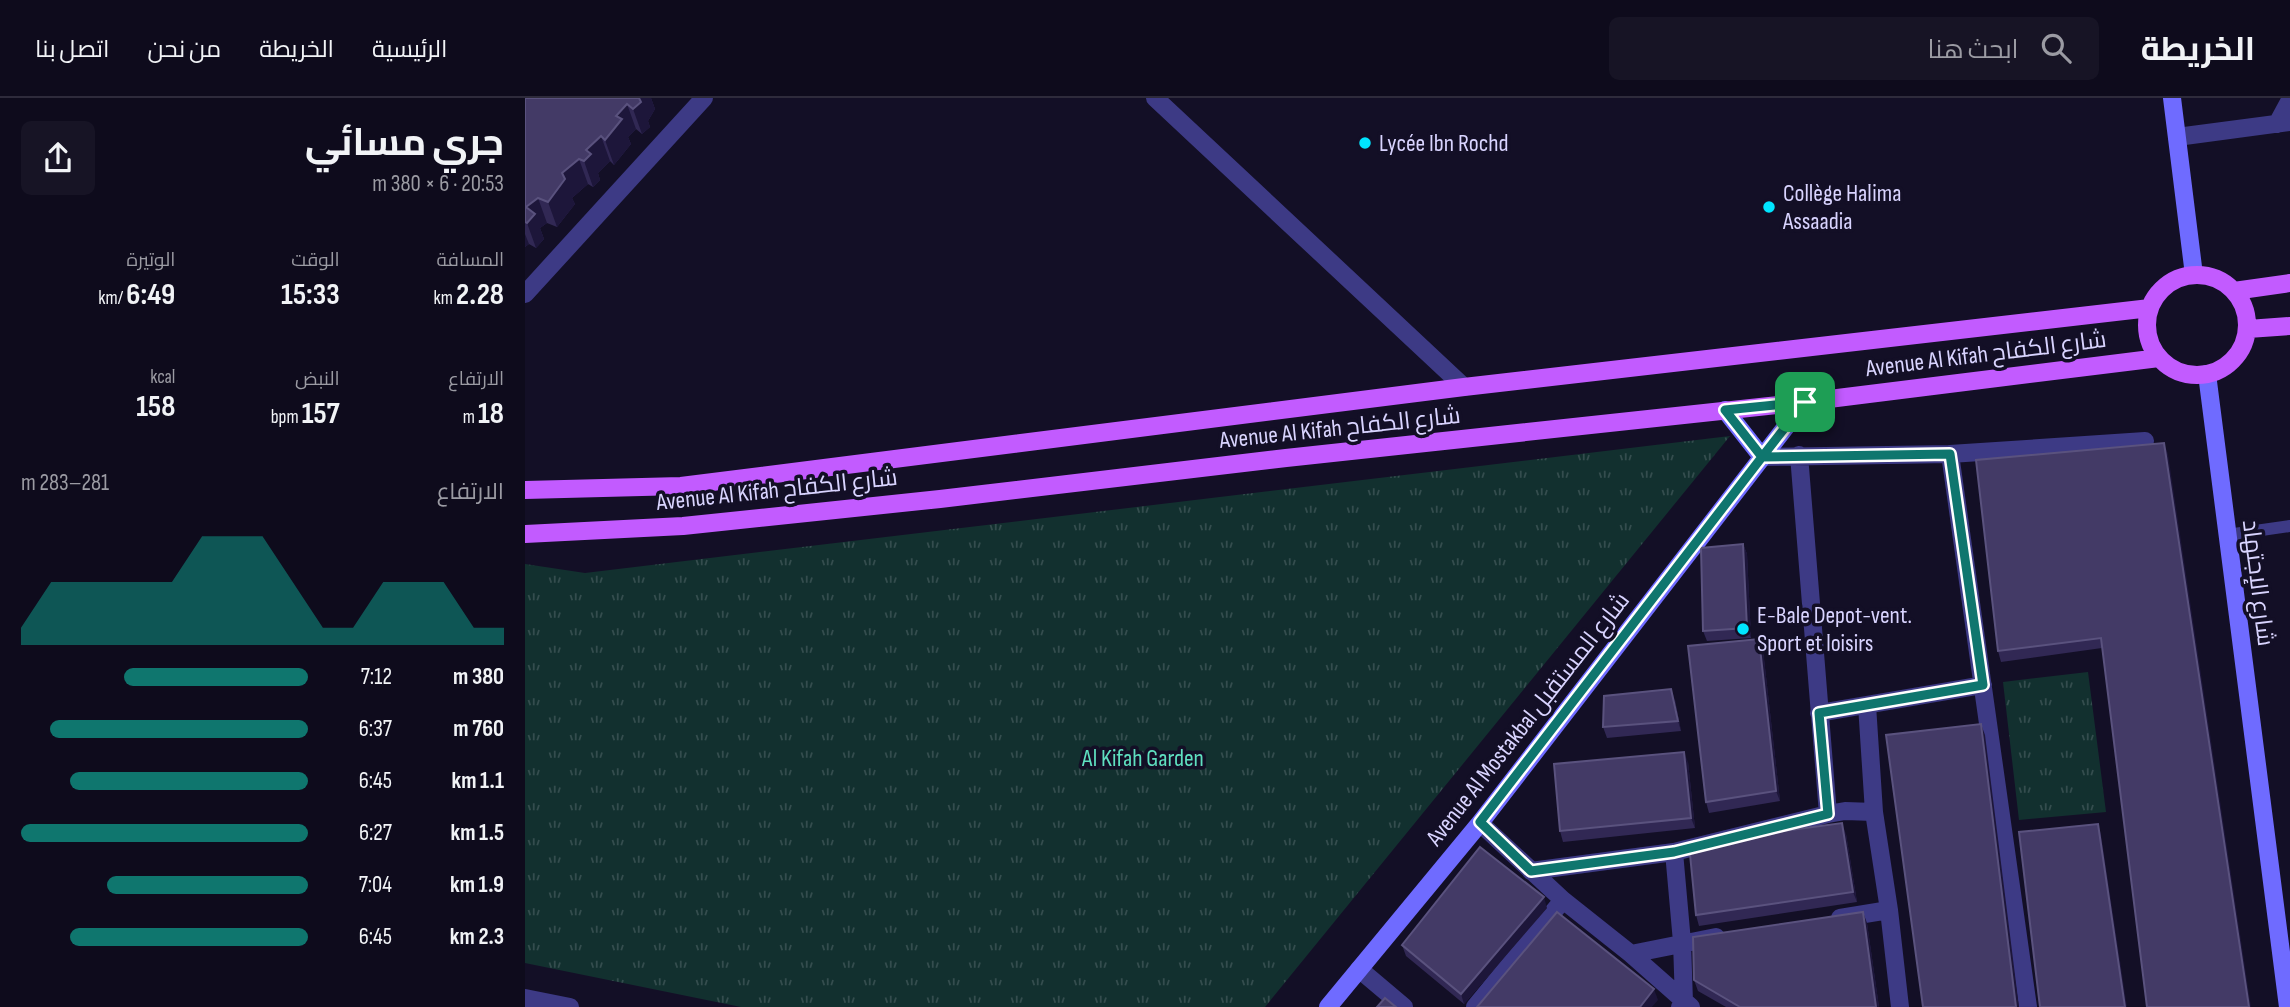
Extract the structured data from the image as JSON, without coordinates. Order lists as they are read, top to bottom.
{
  "streets": {
    "main road": ["Avenue Al Kifah شارع الكفاح"],
    "street": ["شارع الإجتهاد", "Avenue Al Mostakbal شارع المستقبل"]
  },
  "crossings": [
    ["Avenue Al Kifah شارع الكفاح", "شارع الإجتهاد"],
    ["Avenue Al Kifah شارع الكفاح", "Avenue Al Mostakbal شارع المستقبل"]
  ],
  "parks": ["Al Kifah Garden"],
  "places": ["Lycée Ibn Rochd", "Collège Halima Assaadia", "E-Bale Depot-vent. Sport et loisirs"],
  "page": {
    "header": "الخريطة",
    "search": "ابحث هنا",
    "nav": [
      "الرئيسية",
      "الخريطة",
      "من نحن",
      "اتصل بنا"
    ],
    "heading": ["جري مسائي", "20:53 · 6 × 380 m"],
    "stats": [
      ["المسافة", "2.28 km"],
      ["الوقت", "15:33"],
      ["الوتيرة", "6:49 /km"],
      ["الارتفاع", "18 m"],
      ["النبض", "157 bpm"],
      ["kcal", "158"]
    ],
    "chart": ["الارتفاع", "281–283 m"],
    "list": [
      {
        "name": "380 m",
        "note": "7:12"
      },
      {
        "name": "760 m",
        "note": "6:37"
      },
      {
        "name": "1.1 km",
        "note": "6:45"
      },
      {
        "name": "1.5 km",
        "note": "6:27"
      },
      {
        "name": "1.9 km",
        "note": "7:04"
      },
      {
        "name": "2.3 km",
        "note": "6:45"
      }
    ]
  }
}
